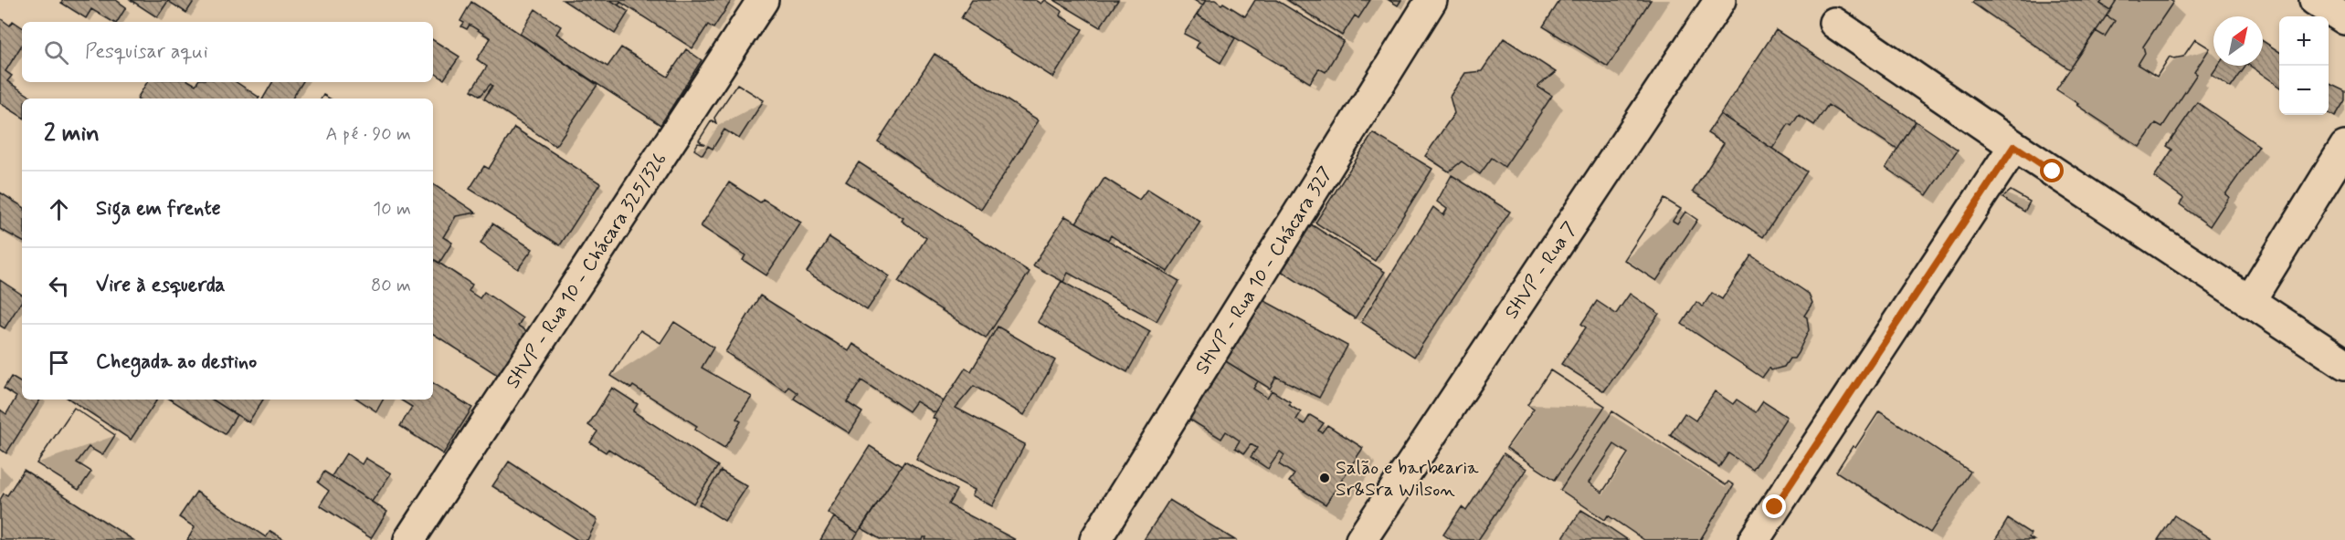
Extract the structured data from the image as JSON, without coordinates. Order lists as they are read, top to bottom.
{
  "streets": {
    "street": ["SHVP - Rua 10 - Chácara 325/326", "SHVP - Rua 10 - Chácara 327", "SHVP - Rua 7"]
  },
  "places": ["Salão e barbearia Sr&Sra Wilson"],
  "north": "top right",
  "page": {
    "map_buttons": ["+", "−"],
    "search": "Pesquisar aqui",
    "heading": ["2 min", "A pé · 90 m"],
    "list": [
      ["Siga em frente", "10 m"],
      ["Vire à esquerda", "80 m"],
      "Chegada ao destino"
    ]
  }
}
